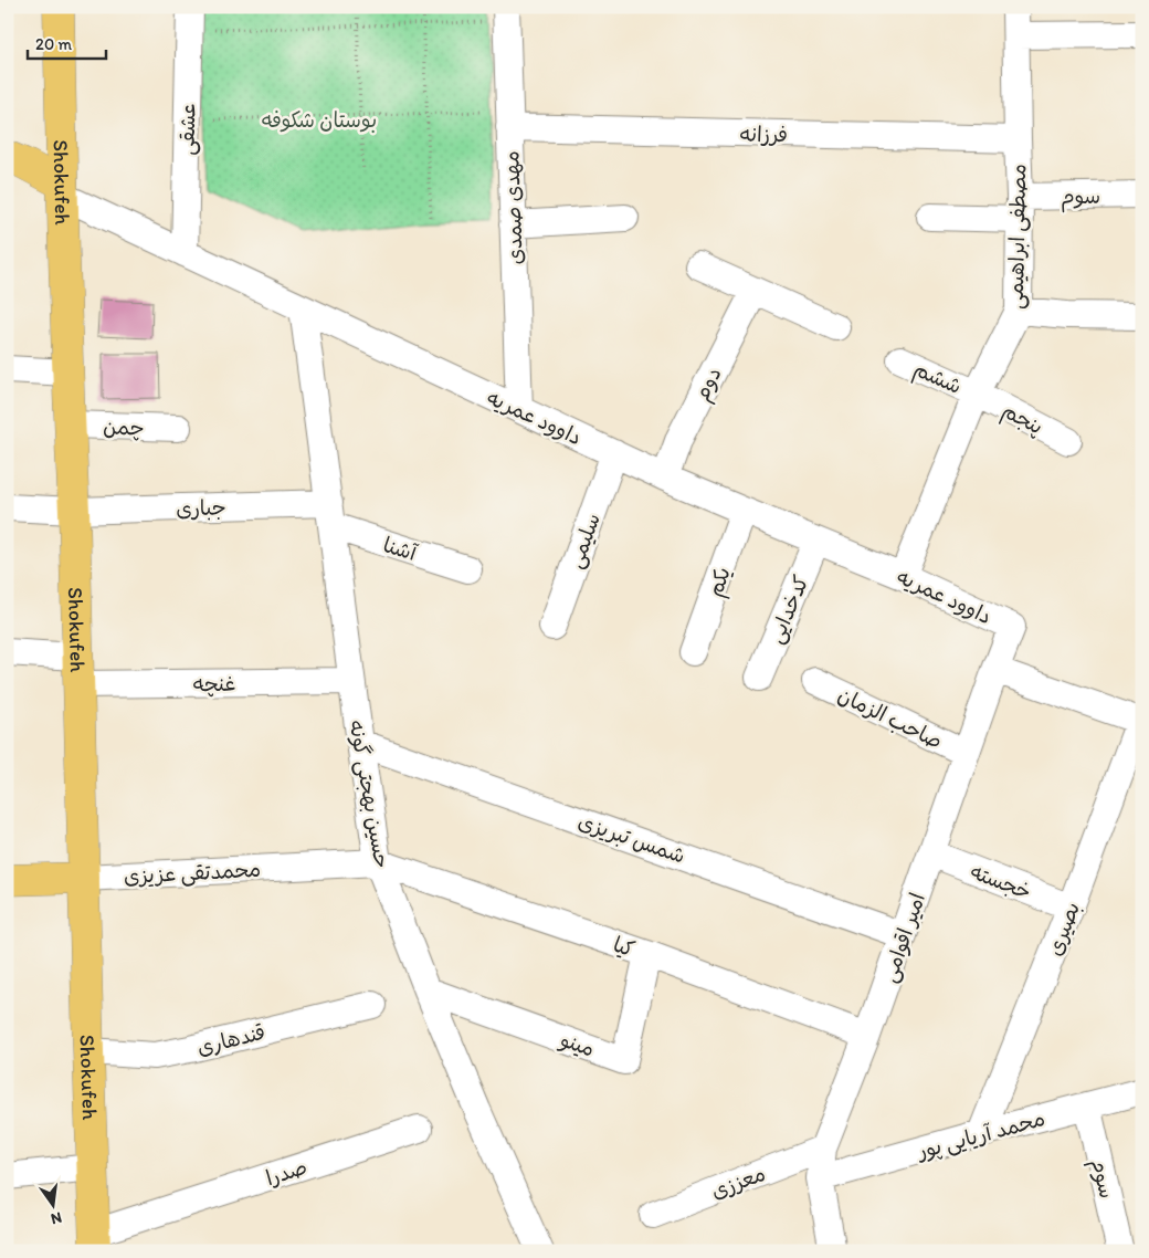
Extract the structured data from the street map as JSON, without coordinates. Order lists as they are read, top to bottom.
{
  "streets": {
    "main road": ["Shokufeh", "محمدتقی عزیزی"],
    "street": [
      "عشقی",
      "فرزانه",
      "سوم",
      "مهدی صمدی",
      "مصطفی ابراهیمی",
      "ششم",
      "دوم",
      "داوود عمریه",
      "پنجم",
      "چمن",
      "جباری",
      "سلیمی",
      "آشنا",
      "یکم",
      "کدخدایی",
      "غنچه",
      "صاحب الزمان",
      "حسین بهجتی گونه",
      "شمس تبریزی",
      "خجسته",
      "بصیری",
      "امیر اقوامی",
      "کیا",
      "قندهاری",
      "مینو",
      "محمد آریایی پور",
      "صدرا",
      "معززی"
    ]
  },
  "crossings": [
    ["عشقی", "داوود عمریه"],
    ["فرزانه", "مهدی صمدی"],
    ["فرزانه", "مصطفی ابراهیمی"],
    ["Shokufeh", "داوود عمریه"],
    ["Shokufeh", "چمن"],
    ["Shokufeh", "جباری"],
    ["Shokufeh", "غنچه"],
    ["Shokufeh", "محمدتقی عزیزی"],
    ["Shokufeh", "قندهاری"],
    ["Shokufeh", "صدرا"],
    ["سوم", "مصطفی ابراهیمی"],
    ["سوم", "محمد آریایی پور"],
    ["مهدی صمدی", "داوود عمریه"],
    ["مصطفی ابراهیمی", "ششم"],
    ["مصطفی ابراهیمی", "داوود عمریه"],
    ["مصطفی ابراهیمی", "پنجم"],
    ["ششم", "پنجم"],
    ["دوم", "داوود عمریه"],
    ["داوود عمریه", "سلیمی"],
    ["داوود عمریه", "یکم"],
    ["داوود عمریه", "کدخدایی"],
    ["داوود عمریه", "حسین بهجتی گونه"],
    ["داوود عمریه", "امیر اقوامی"],
    ["جباری", "آشنا"],
    ["جباری", "حسین بهجتی گونه"],
    ["آشنا", "حسین بهجتی گونه"],
    ["غنچه", "حسین بهجتی گونه"],
    ["صاحب الزمان", "امیر اقوامی"],
    ["حسین بهجتی گونه", "شمس تبریزی"],
    ["حسین بهجتی گونه", "محمدتقی عزیزی"],
    ["حسین بهجتی گونه", "کیا"],
    ["حسین بهجتی گونه", "مینو"],
    ["شمس تبریزی", "امیر اقوامی"],
    ["محمدتقی عزیزی", "کیا"],
    ["خجسته", "بصیری"],
    ["خجسته", "امیر اقوامی"],
    ["بصیری", "محمد آریایی پور"],
    ["امیر اقوامی", "کیا"],
    ["امیر اقوامی", "محمد آریایی پور"],
    ["امیر اقوامی", "معززی"],
    ["کیا", "مینو"]
  ],
  "parks": ["بوستان شکوفه"],
  "scale_bar": "20 m",
  "north": "bottom"
}
